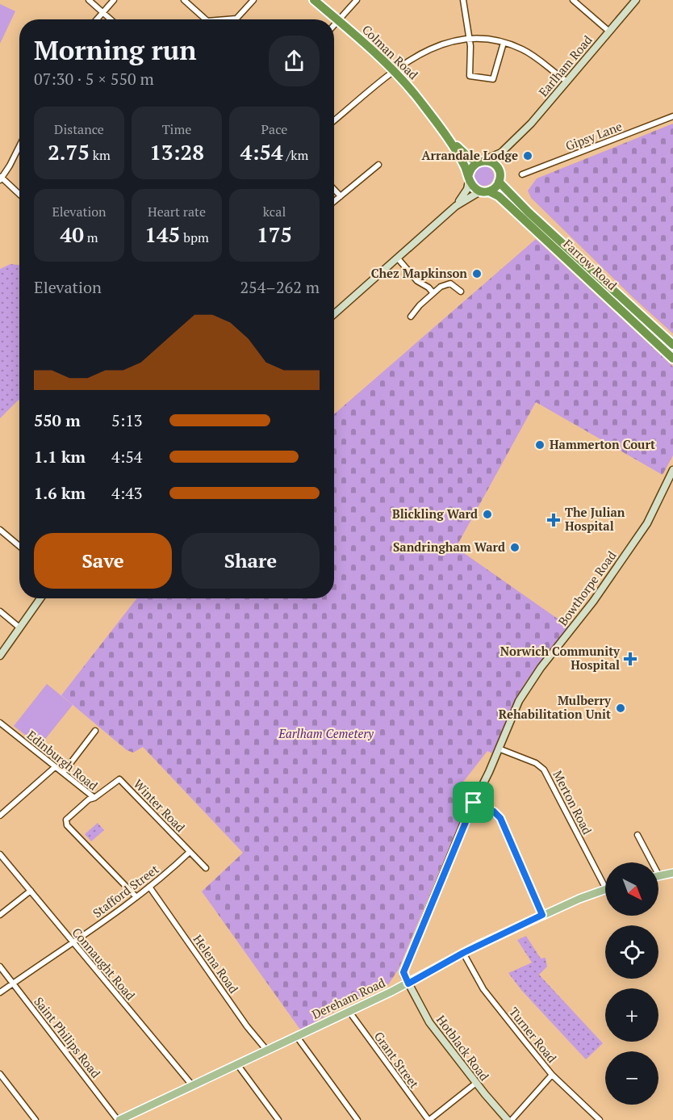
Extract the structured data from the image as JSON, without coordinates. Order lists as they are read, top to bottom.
{
  "streets": {
    "highway": ["Colman Road", "Farrow Road"],
    "main road": ["Dereham Road"],
    "street": [
      "Earlham Road",
      "Gipsy Lane",
      "Bowthorpe Road",
      "Edinburgh Road",
      "Merton Road",
      "Winter Road",
      "Stafford Street",
      "Connaught Road",
      "Helena Road",
      "Turner Road",
      "Saint Philips Road",
      "Hotblack Road",
      "Grant Street"
    ]
  },
  "crossings": [
    ["Colman Road", "Earlham Road"],
    ["Colman Road", "Farrow Road"],
    ["Earlham Road", "Farrow Road"],
    ["Bowthorpe Road", "Merton Road"],
    ["Bowthorpe Road", "Dereham Road"],
    ["Bowthorpe Road", "Hotblack Road"],
    ["Edinburgh Road", "Winter Road"],
    ["Edinburgh Road", "Stafford Street"],
    ["Winter Road", "Stafford Street"],
    ["Stafford Street", "Connaught Road"],
    ["Stafford Street", "Helena Road"],
    ["Stafford Street", "Saint Philips Road"],
    ["Connaught Road", "Dereham Road"],
    ["Helena Road", "Dereham Road"],
    ["Dereham Road", "Turner Road"],
    ["Dereham Road", "Saint Philips Road"],
    ["Dereham Road", "Hotblack Road"],
    ["Dereham Road", "Grant Street"]
  ],
  "parks": ["Earlham Cemetery"],
  "places": {
    "other": [
      "Arrandale Lodge",
      "Chez Mapkinson",
      "Hammerton Court",
      "Blickling Ward",
      "Sandringham Ward",
      "Mulberry Rehabilitation Unit"
    ],
    "health": ["The Julian Hospital", "Norwich Community Hospital"]
  },
  "north": "bottom right",
  "page": {
    "heading": ["Morning run", "07:30 · 5 × 550 m"],
    "stats": [
      ["Distance", "2.75 km"],
      ["Time", "13:28"],
      ["Pace", "4:54 /km"],
      ["Elevation", "40 m"],
      ["Heart rate", "145 bpm"],
      ["kcal", "175"]
    ],
    "chart": ["Elevation", "254–262 m"],
    "list": [
      {
        "name": "550 m",
        "note": "5:13"
      },
      {
        "name": "1.1 km",
        "note": "4:54"
      },
      {
        "name": "1.6 km",
        "note": "4:43"
      }
    ],
    "buttons": ["Save", "Share"],
    "map_buttons": ["+", "−"]
  }
}
